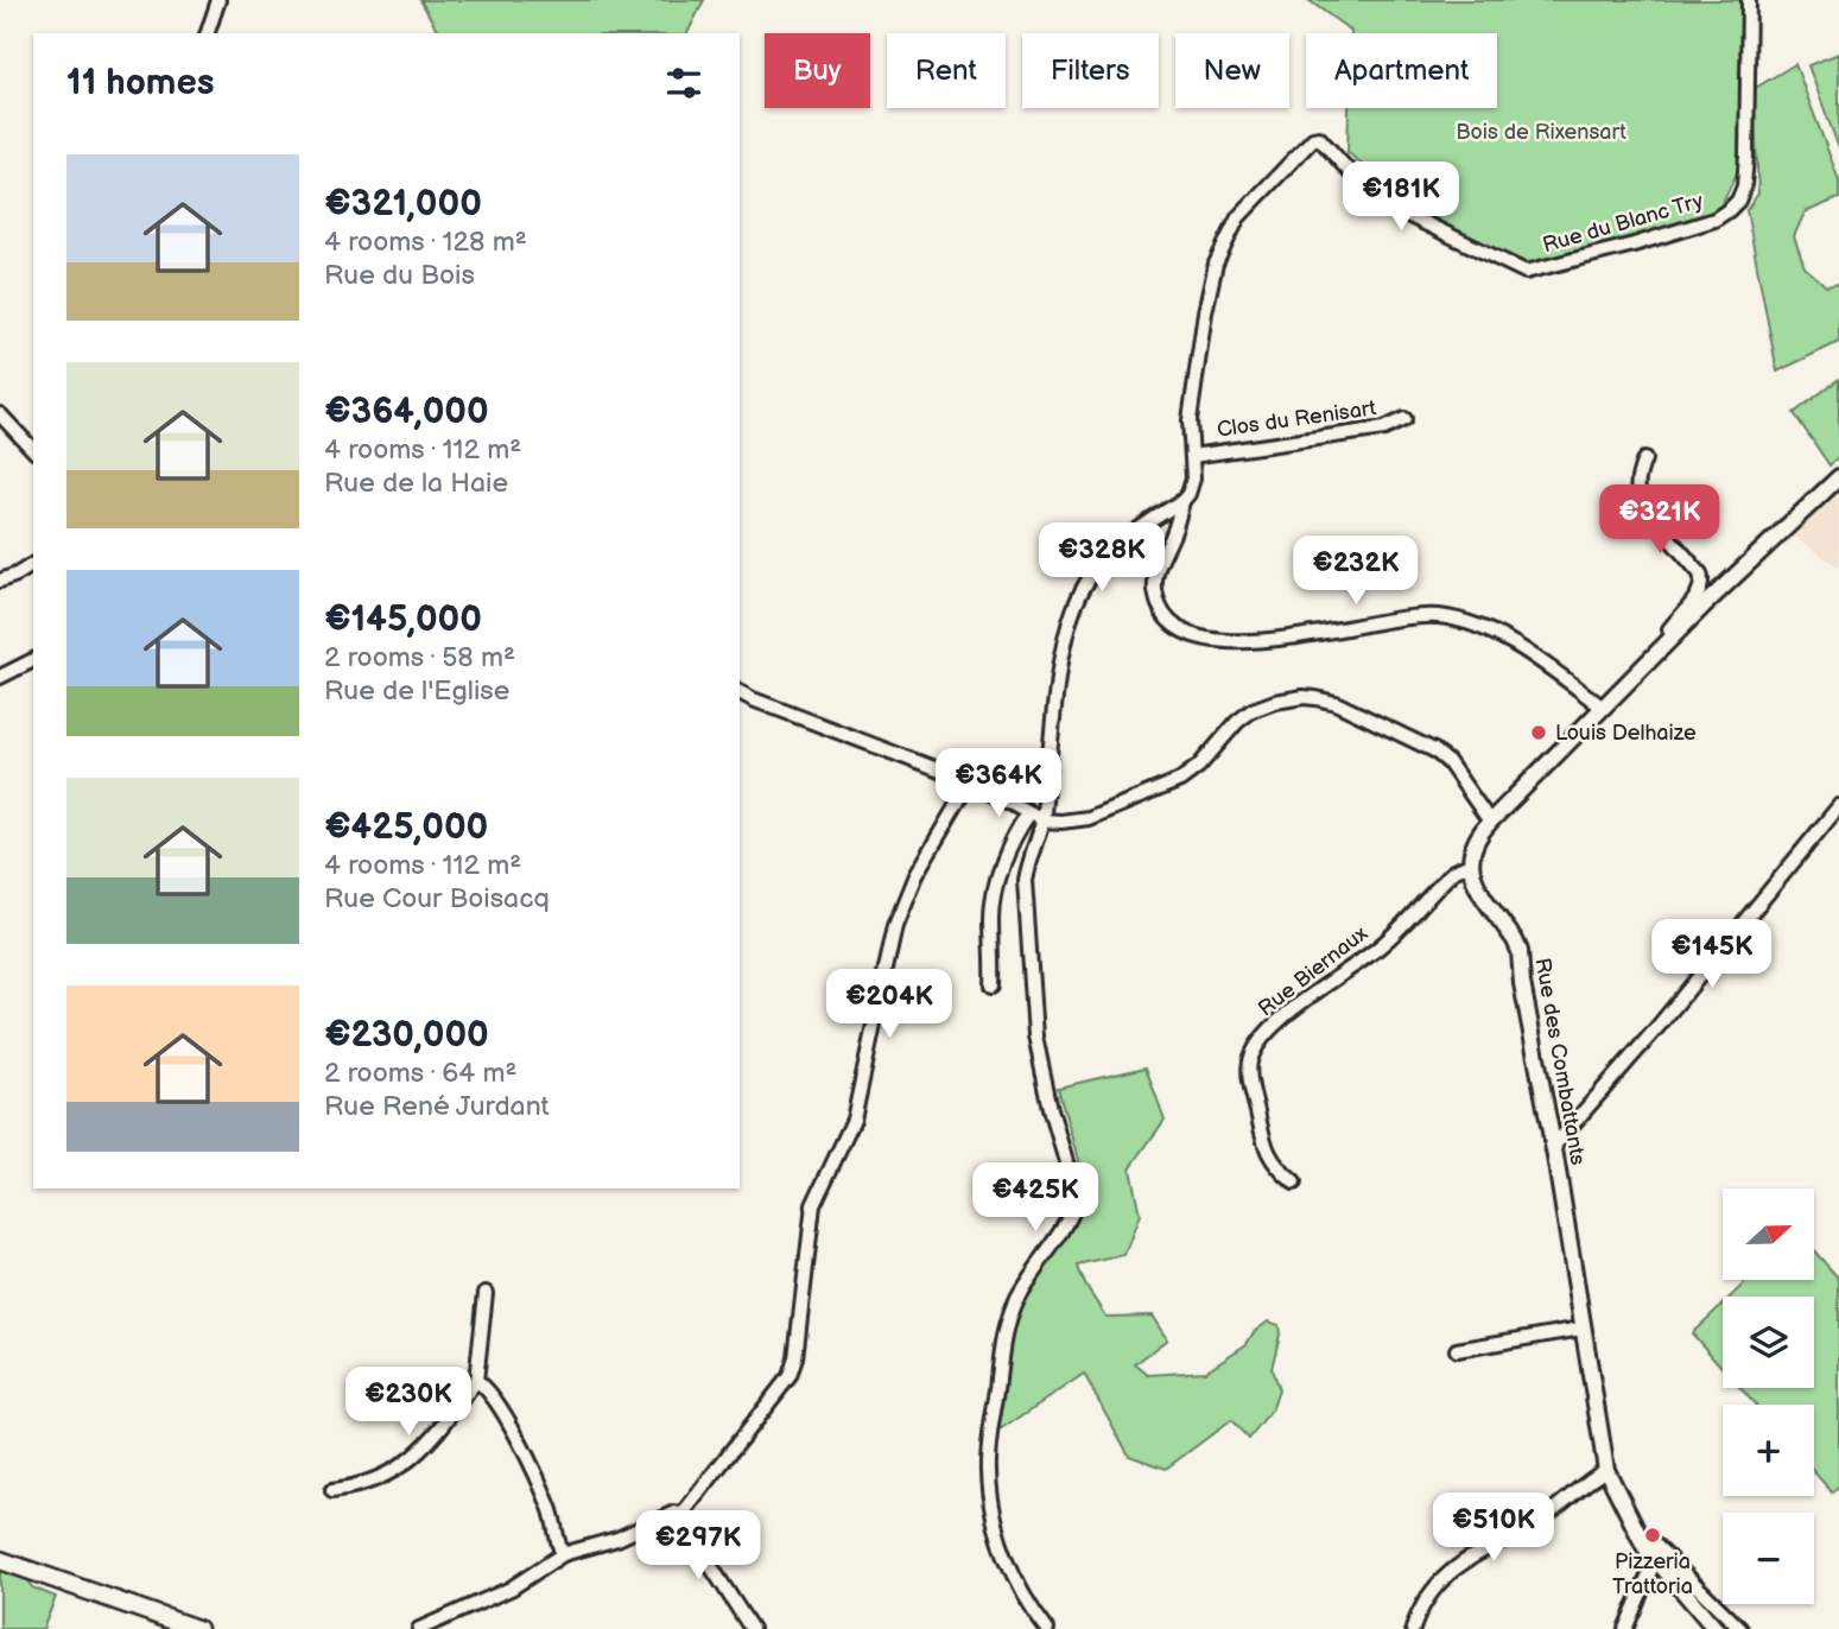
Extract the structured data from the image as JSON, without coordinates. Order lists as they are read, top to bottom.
{
  "streets": {
    "street": [
      "Rue du Blanc Try",
      "Clos du Renisart",
      "Rue Biernaux",
      "Rue des Combattants"
    ]
  },
  "crossings": [
    ["Rue du Blanc Try", "Clos du Renisart"],
    ["Rue Biernaux", "Rue des Combattants"]
  ],
  "parks": ["Bois de Rixensart"],
  "places": ["Louis Delhaize", "Pizzeria Trattoria"],
  "north": "right",
  "page": {
    "chip": [
      "Buy",
      "Rent",
      "Filters",
      "New",
      "Apartment"
    ],
    "heading": "11 homes",
    "list": [
      {
        "name": "€321,000",
        "note": "4 rooms · 128 m² · Rue du Bois"
      },
      {
        "name": "€364,000",
        "note": "4 rooms · 112 m² · Rue de la Haie"
      },
      {
        "name": "€145,000",
        "note": "2 rooms · 58 m² · Rue de l'Eglise"
      },
      {
        "name": "€425,000",
        "note": "4 rooms · 112 m² · Rue Cour Boisacq"
      },
      {
        "name": "€230,000",
        "note": "2 rooms · 64 m² · Rue René Jurdant"
      }
    ],
    "price": [
      "€181K",
      "€321K",
      "€328K",
      "€232K",
      "€364K",
      "€145K",
      "€204K",
      "€425K",
      "€230K",
      "€510K",
      "€297K"
    ],
    "map_buttons": ["+", "−"]
  }
}
